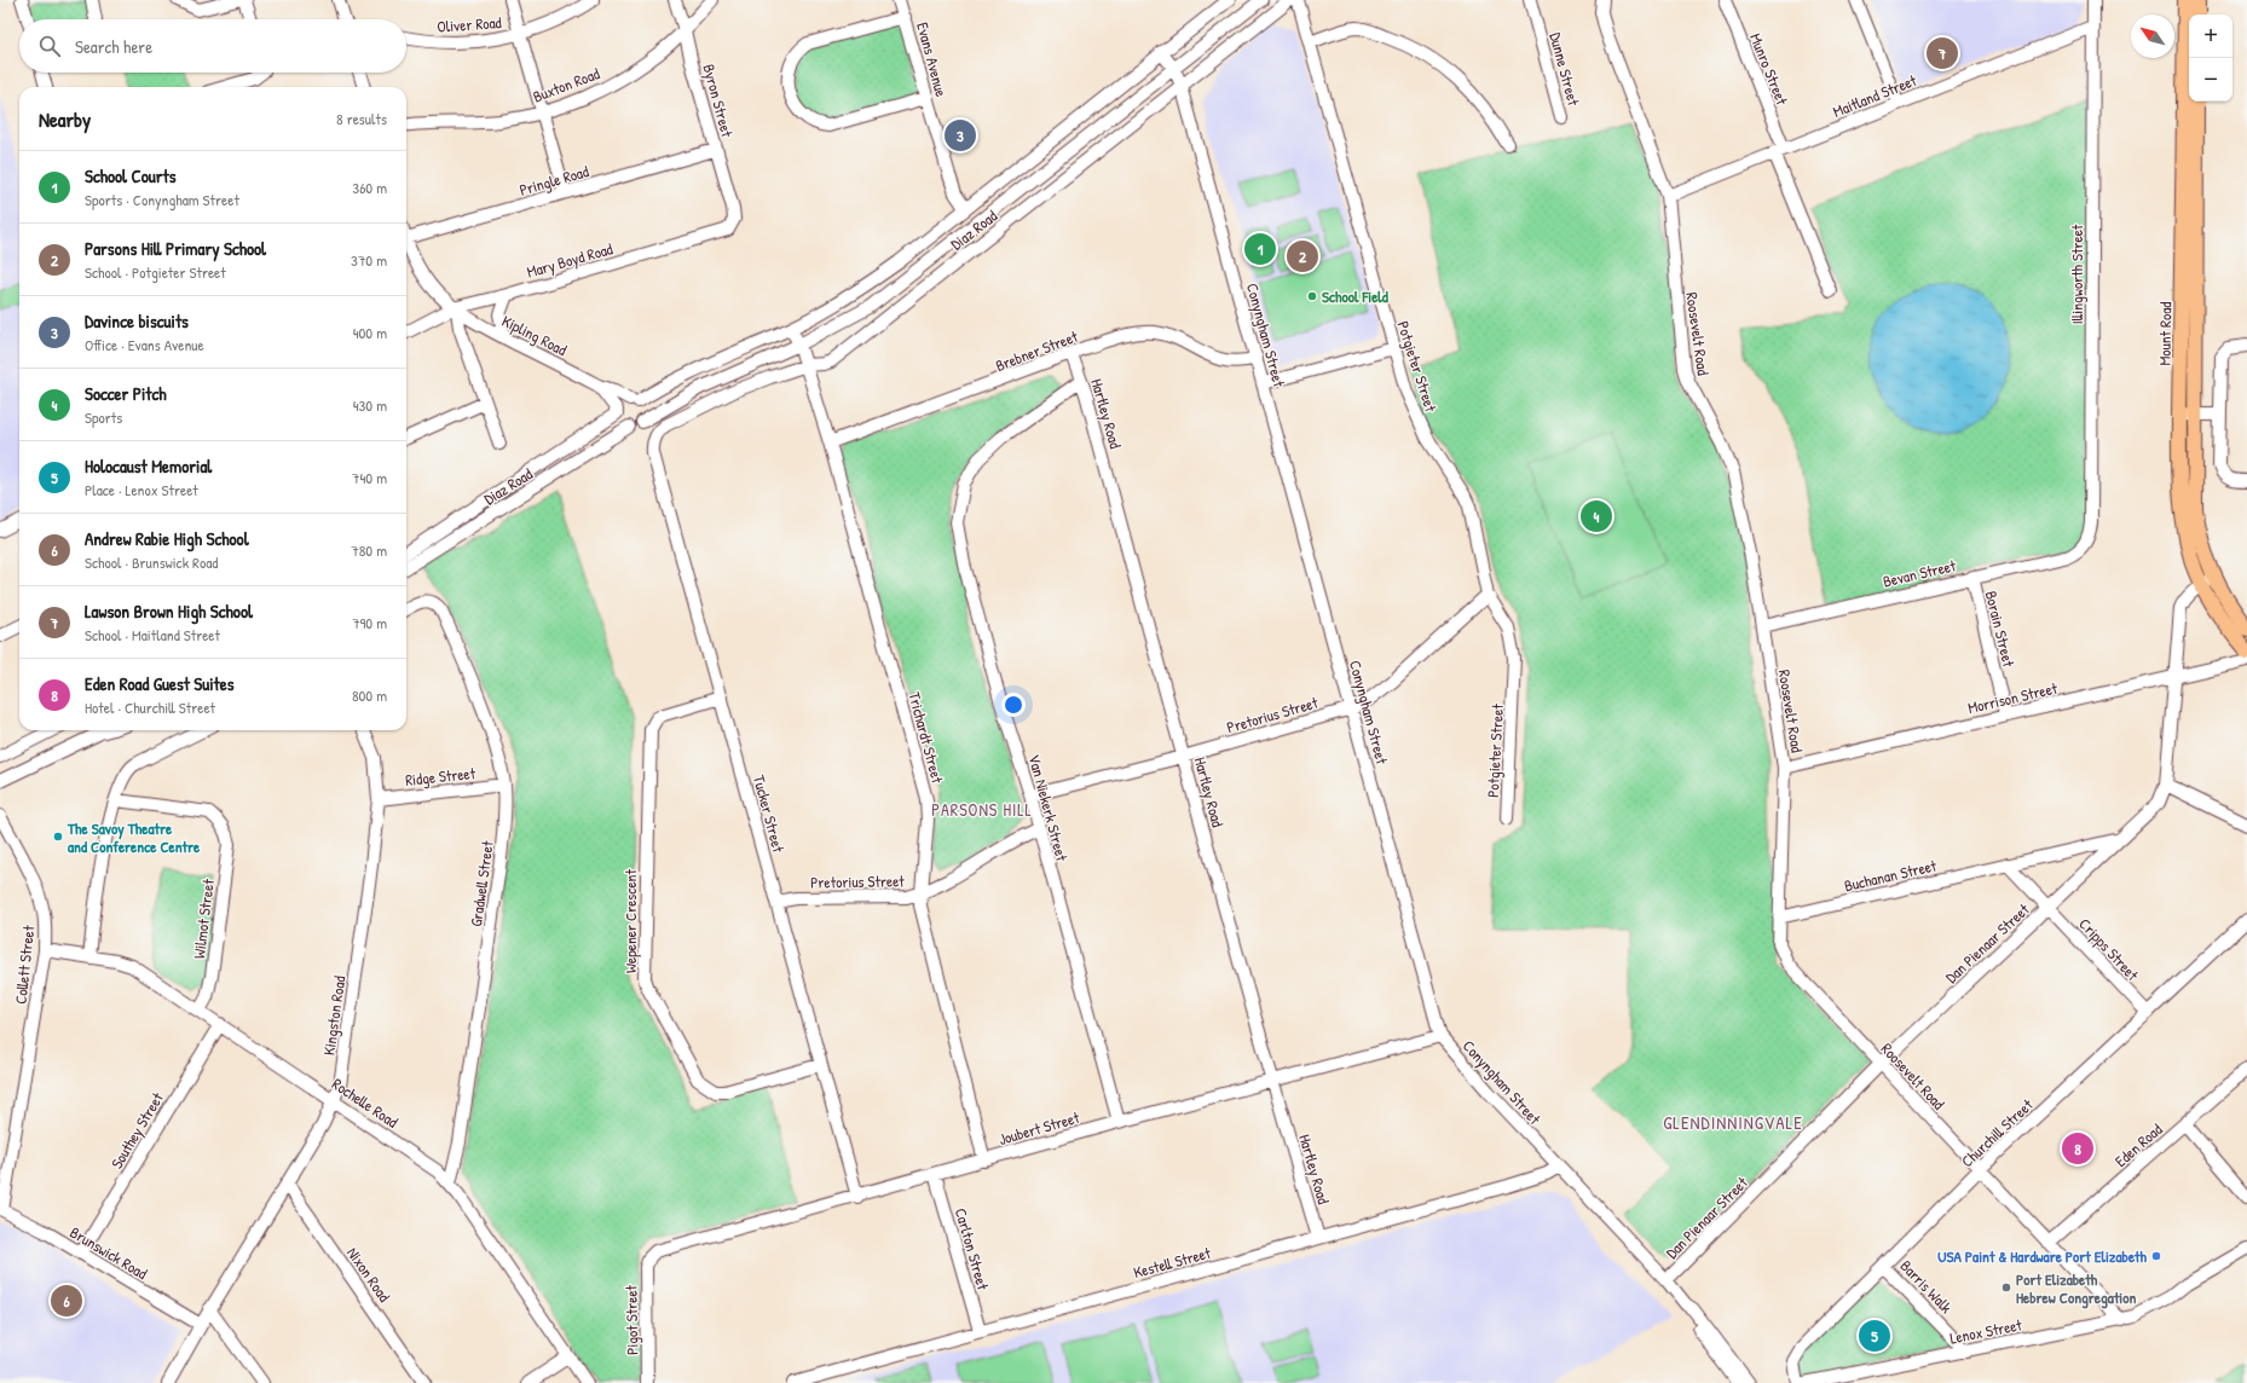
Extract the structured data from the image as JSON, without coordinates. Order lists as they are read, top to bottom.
{
  "streets": {
    "main road": ["Mount Road"],
    "street": [
      "Oliver Road",
      "Evans Avenue",
      "Dunne Street",
      "Munro Street",
      "Buxton Road",
      "Maitland Street",
      "Byron Street",
      "Pringle Road",
      "Diaz Road",
      "Mary Boyd Road",
      "Illingworth Street",
      "Roosevelt Road",
      "Kipling Road",
      "Conyngham Street",
      "Brebner Street",
      "Potgieter Street",
      "Hartley Road",
      "Bevan Street",
      "Borain Street",
      "Morrison Street",
      "Pretorius Street",
      "Trichardt Street",
      "Ridge Street",
      "Van Niekerk Street",
      "Tucker Street",
      "Buchanan Street",
      "Gradwell Street",
      "Wilmot Street",
      "Wepener Crescent",
      "Dan Pienaar Street",
      "Cripps Street",
      "Collett Street",
      "Kingston Road",
      "Rochelle Road",
      "Joubert Street",
      "Southey Street",
      "Churchill Street",
      "Eden Road",
      "Carlton Street",
      "Brunswick Road",
      "Kestell Street",
      "Nixon Road",
      "Barris Walk",
      "Pigot Street",
      "Lenox Street"
    ]
  },
  "crossings": [
    ["Evans Avenue", "Diaz Road"],
    ["Munro Street", "Maitland Street"],
    ["Buxton Road", "Byron Street"],
    ["Maitland Street", "Illingworth Street"],
    ["Maitland Street", "Roosevelt Road"],
    ["Byron Street", "Pringle Road"],
    ["Byron Street", "Mary Boyd Road"],
    ["Diaz Road", "Kipling Road"],
    ["Diaz Road", "Conyngham Street"],
    ["Diaz Road", "Trichardt Street"],
    ["Diaz Road", "Tucker Street"],
    ["Mary Boyd Road", "Kipling Road"],
    ["Illingworth Street", "Bevan Street"],
    ["Roosevelt Road", "Bevan Street"],
    ["Roosevelt Road", "Morrison Street"],
    ["Roosevelt Road", "Buchanan Street"],
    ["Roosevelt Road", "Dan Pienaar Street"],
    ["Roosevelt Road", "Churchill Street"],
    ["Roosevelt Road", "Eden Road"],
    ["Roosevelt Road", "Lenox Street"],
    ["Mount Road", "Dan Pienaar Street"],
    ["Conyngham Street", "Brebner Street"],
    ["Conyngham Street", "Pretorius Street"],
    ["Conyngham Street", "Dan Pienaar Street"],
    ["Conyngham Street", "Joubert Street"],
    ["Conyngham Street", "Kestell Street"],
    ["Brebner Street", "Hartley Road"],
    ["Brebner Street", "Trichardt Street"],
    ["Potgieter Street", "Pretorius Street"],
    ["Hartley Road", "Pretorius Street"],
    ["Hartley Road", "Van Niekerk Street"],
    ["Hartley Road", "Joubert Street"],
    ["Hartley Road", "Kestell Street"],
    ["Bevan Street", "Borain Street"],
    ["Borain Street", "Morrison Street"],
    ["Morrison Street", "Dan Pienaar Street"],
    ["Pretorius Street", "Trichardt Street"],
    ["Pretorius Street", "Van Niekerk Street"],
    ["Pretorius Street", "Tucker Street"],
    ["Trichardt Street", "Joubert Street"],
    ["Ridge Street", "Gradwell Street"],
    ["Ridge Street", "Kingston Road"],
    ["Van Niekerk Street", "Joubert Street"],
    ["Tucker Street", "Wepener Crescent"],
    ["Tucker Street", "Joubert Street"],
    ["Buchanan Street", "Dan Pienaar Street"],
    ["Gradwell Street", "Rochelle Road"],
    ["Wilmot Street", "Rochelle Road"],
    ["Dan Pienaar Street", "Cripps Street"],
    ["Cripps Street", "Churchill Street"],
    ["Collett Street", "Rochelle Road"],
    ["Collett Street", "Brunswick Road"],
    ["Kingston Road", "Rochelle Road"],
    ["Kingston Road", "Brunswick Road"],
    ["Kingston Road", "Nixon Road"],
    ["Rochelle Road", "Southey Street"],
    ["Joubert Street", "Carlton Street"],
    ["Joubert Street", "Pigot Street"],
    ["Southey Street", "Brunswick Road"],
    ["Churchill Street", "Barris Walk"],
    ["Carlton Street", "Kestell Street"],
    ["Barris Walk", "Lenox Street"]
  ],
  "districts": ["PARSONS HILL", "GLENDINNINGVALE"],
  "places": [
    "School Field",
    "The Savoy Theatre and Conference Centre",
    "USA Paint & Hardware Port Elizabeth",
    "Port Elizabeth Hebrew Congregation"
  ],
  "north": "top left",
  "page": {
    "map_buttons": ["+", "−"],
    "search": "Search here",
    "pins": [
      "7",
      "3",
      "1",
      "2",
      "4",
      "8",
      "6",
      "5"
    ],
    "heading": ["Nearby", "8 results"],
    "list": [
      {
        "mark": "1",
        "name": "School Courts",
        "note": "Sports · Conyngham Street",
        "value": "360 m"
      },
      {
        "mark": "2",
        "name": "Parsons Hill Primary School",
        "note": "School · Potgieter Street",
        "value": "370 m"
      },
      {
        "mark": "3",
        "name": "Davince biscuits",
        "note": "Office · Evans Avenue",
        "value": "400 m"
      },
      {
        "mark": "4",
        "name": "Soccer Pitch",
        "note": "Sports",
        "value": "430 m"
      },
      {
        "mark": "5",
        "name": "Holocaust Memorial",
        "note": "Place · Lenox Street",
        "value": "740 m"
      },
      {
        "mark": "6",
        "name": "Andrew Rabie High School",
        "note": "School · Brunswick Road",
        "value": "780 m"
      },
      {
        "mark": "7",
        "name": "Lawson Brown High School",
        "note": "School · Maitland Street",
        "value": "790 m"
      },
      {
        "mark": "8",
        "name": "Eden Road Guest Suites",
        "note": "Hotel · Churchill Street",
        "value": "800 m"
      }
    ]
  }
}
